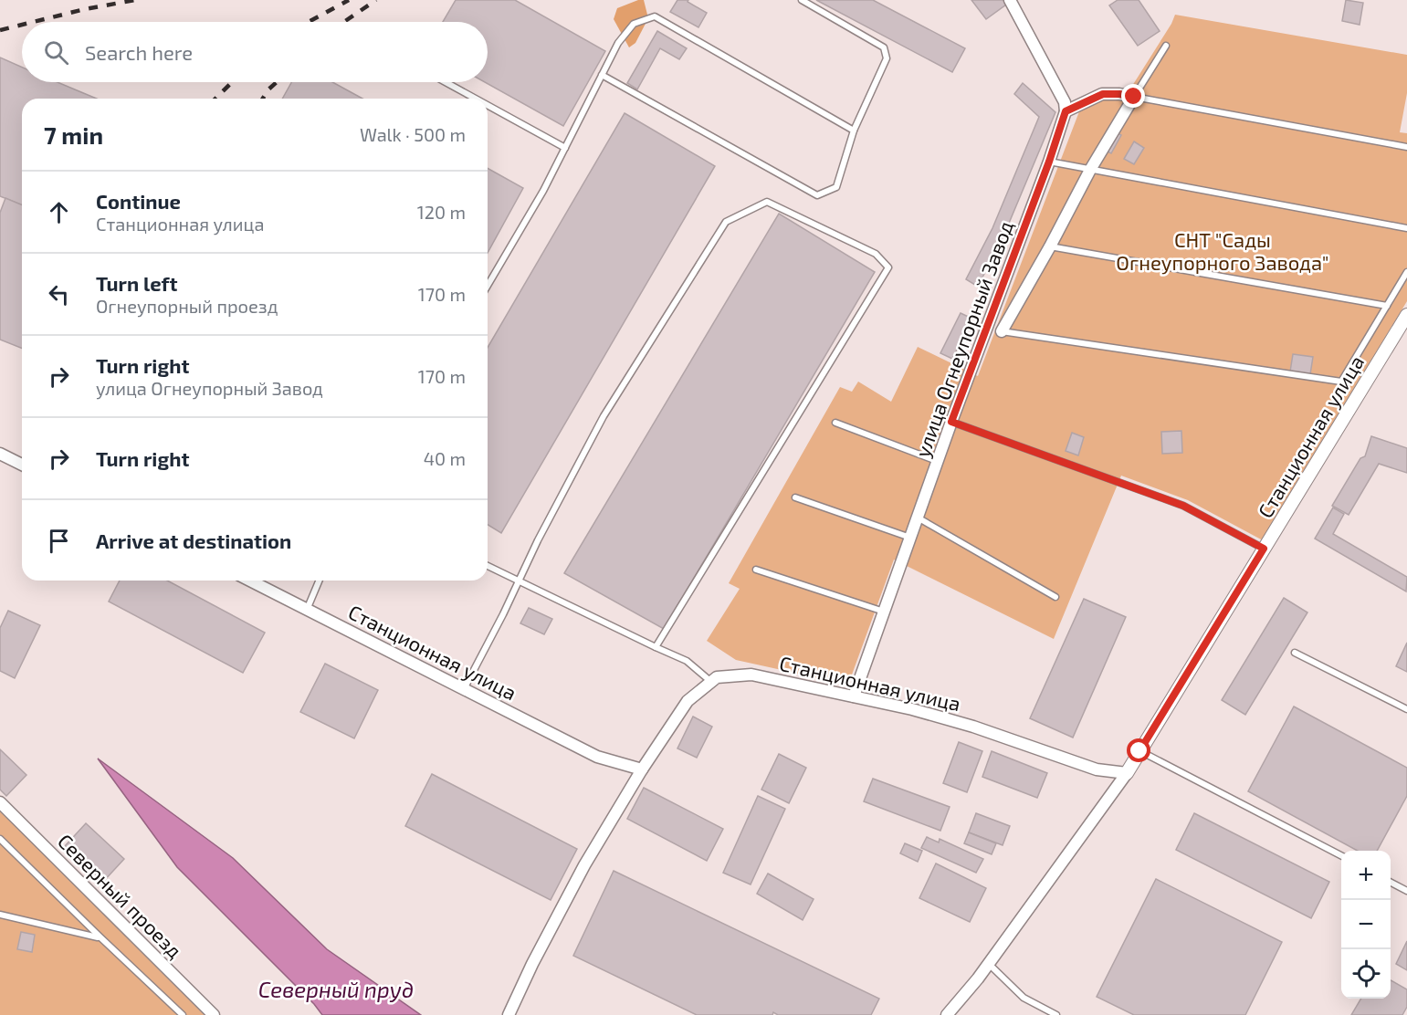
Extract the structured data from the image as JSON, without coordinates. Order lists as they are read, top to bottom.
{
  "streets": {
    "street": ["улица Огнеупорный Завод", "Станционная улица", "Северный проезд"]
  },
  "crossings": [
    ["улица Огнеупорный Завод", "Станционная улица"]
  ],
  "water": ["Северный пруд"],
  "parks": ["СНТ \"Сады Огнеупорного Завода\""],
  "page": {
    "search": "Search here",
    "heading": ["7 min", "Walk · 500 m"],
    "list": [
      ["Continue", "Станционная улица", "120 m"],
      ["Turn left", "Огнеупорный проезд", "170 m"],
      ["Turn right", "улица Огнеупорный Завод", "170 m"],
      ["Turn right", "40 m"],
      "Arrive at destination"
    ],
    "map_buttons": ["+", "−"]
  }
}
